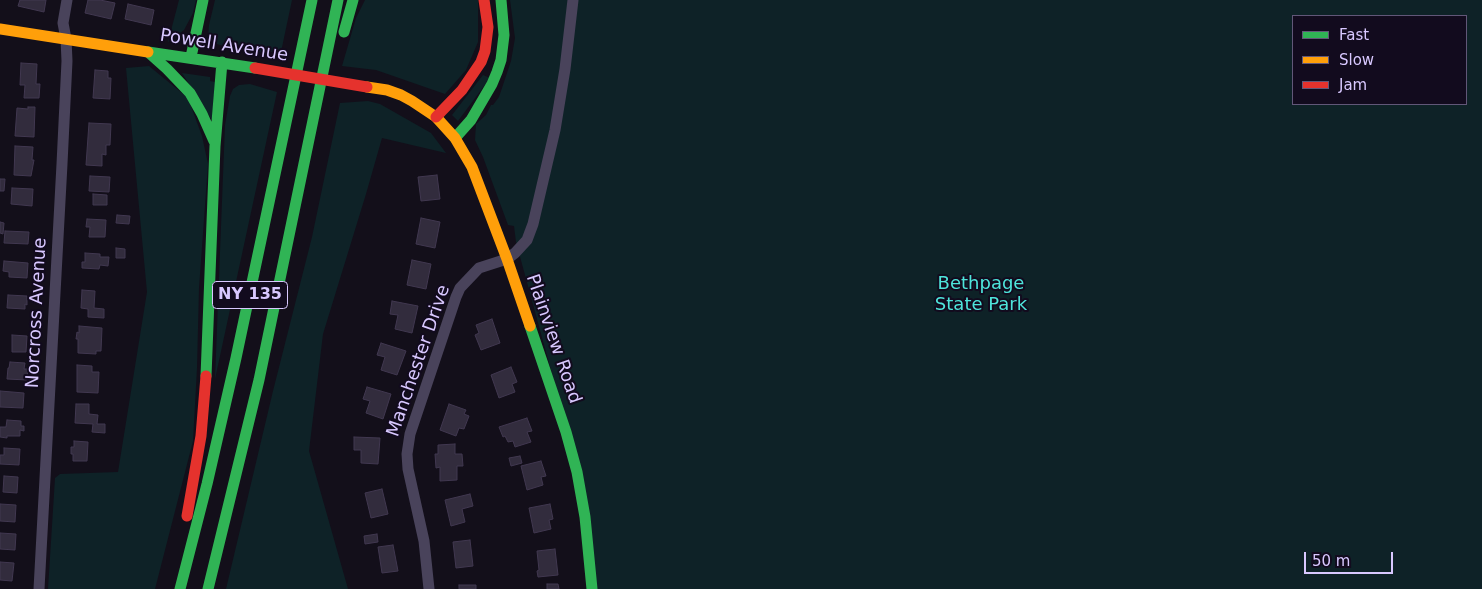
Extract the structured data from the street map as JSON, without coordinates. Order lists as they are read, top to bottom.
{
  "streets": {
    "main road": ["Powell Avenue", "NY 135", "Plainview Road"],
    "street": ["Norcross Avenue", "Manchester Drive"]
  },
  "crossings": [
    ["Powell Avenue", "Norcross Avenue"],
    ["Powell Avenue", "Plainview Road"],
    ["Plainview Road", "Manchester Drive"]
  ],
  "parks": ["Bethpage State Park"],
  "legend": ["Fast", "Slow", "Jam"],
  "scale_bar": "50 m"
}
